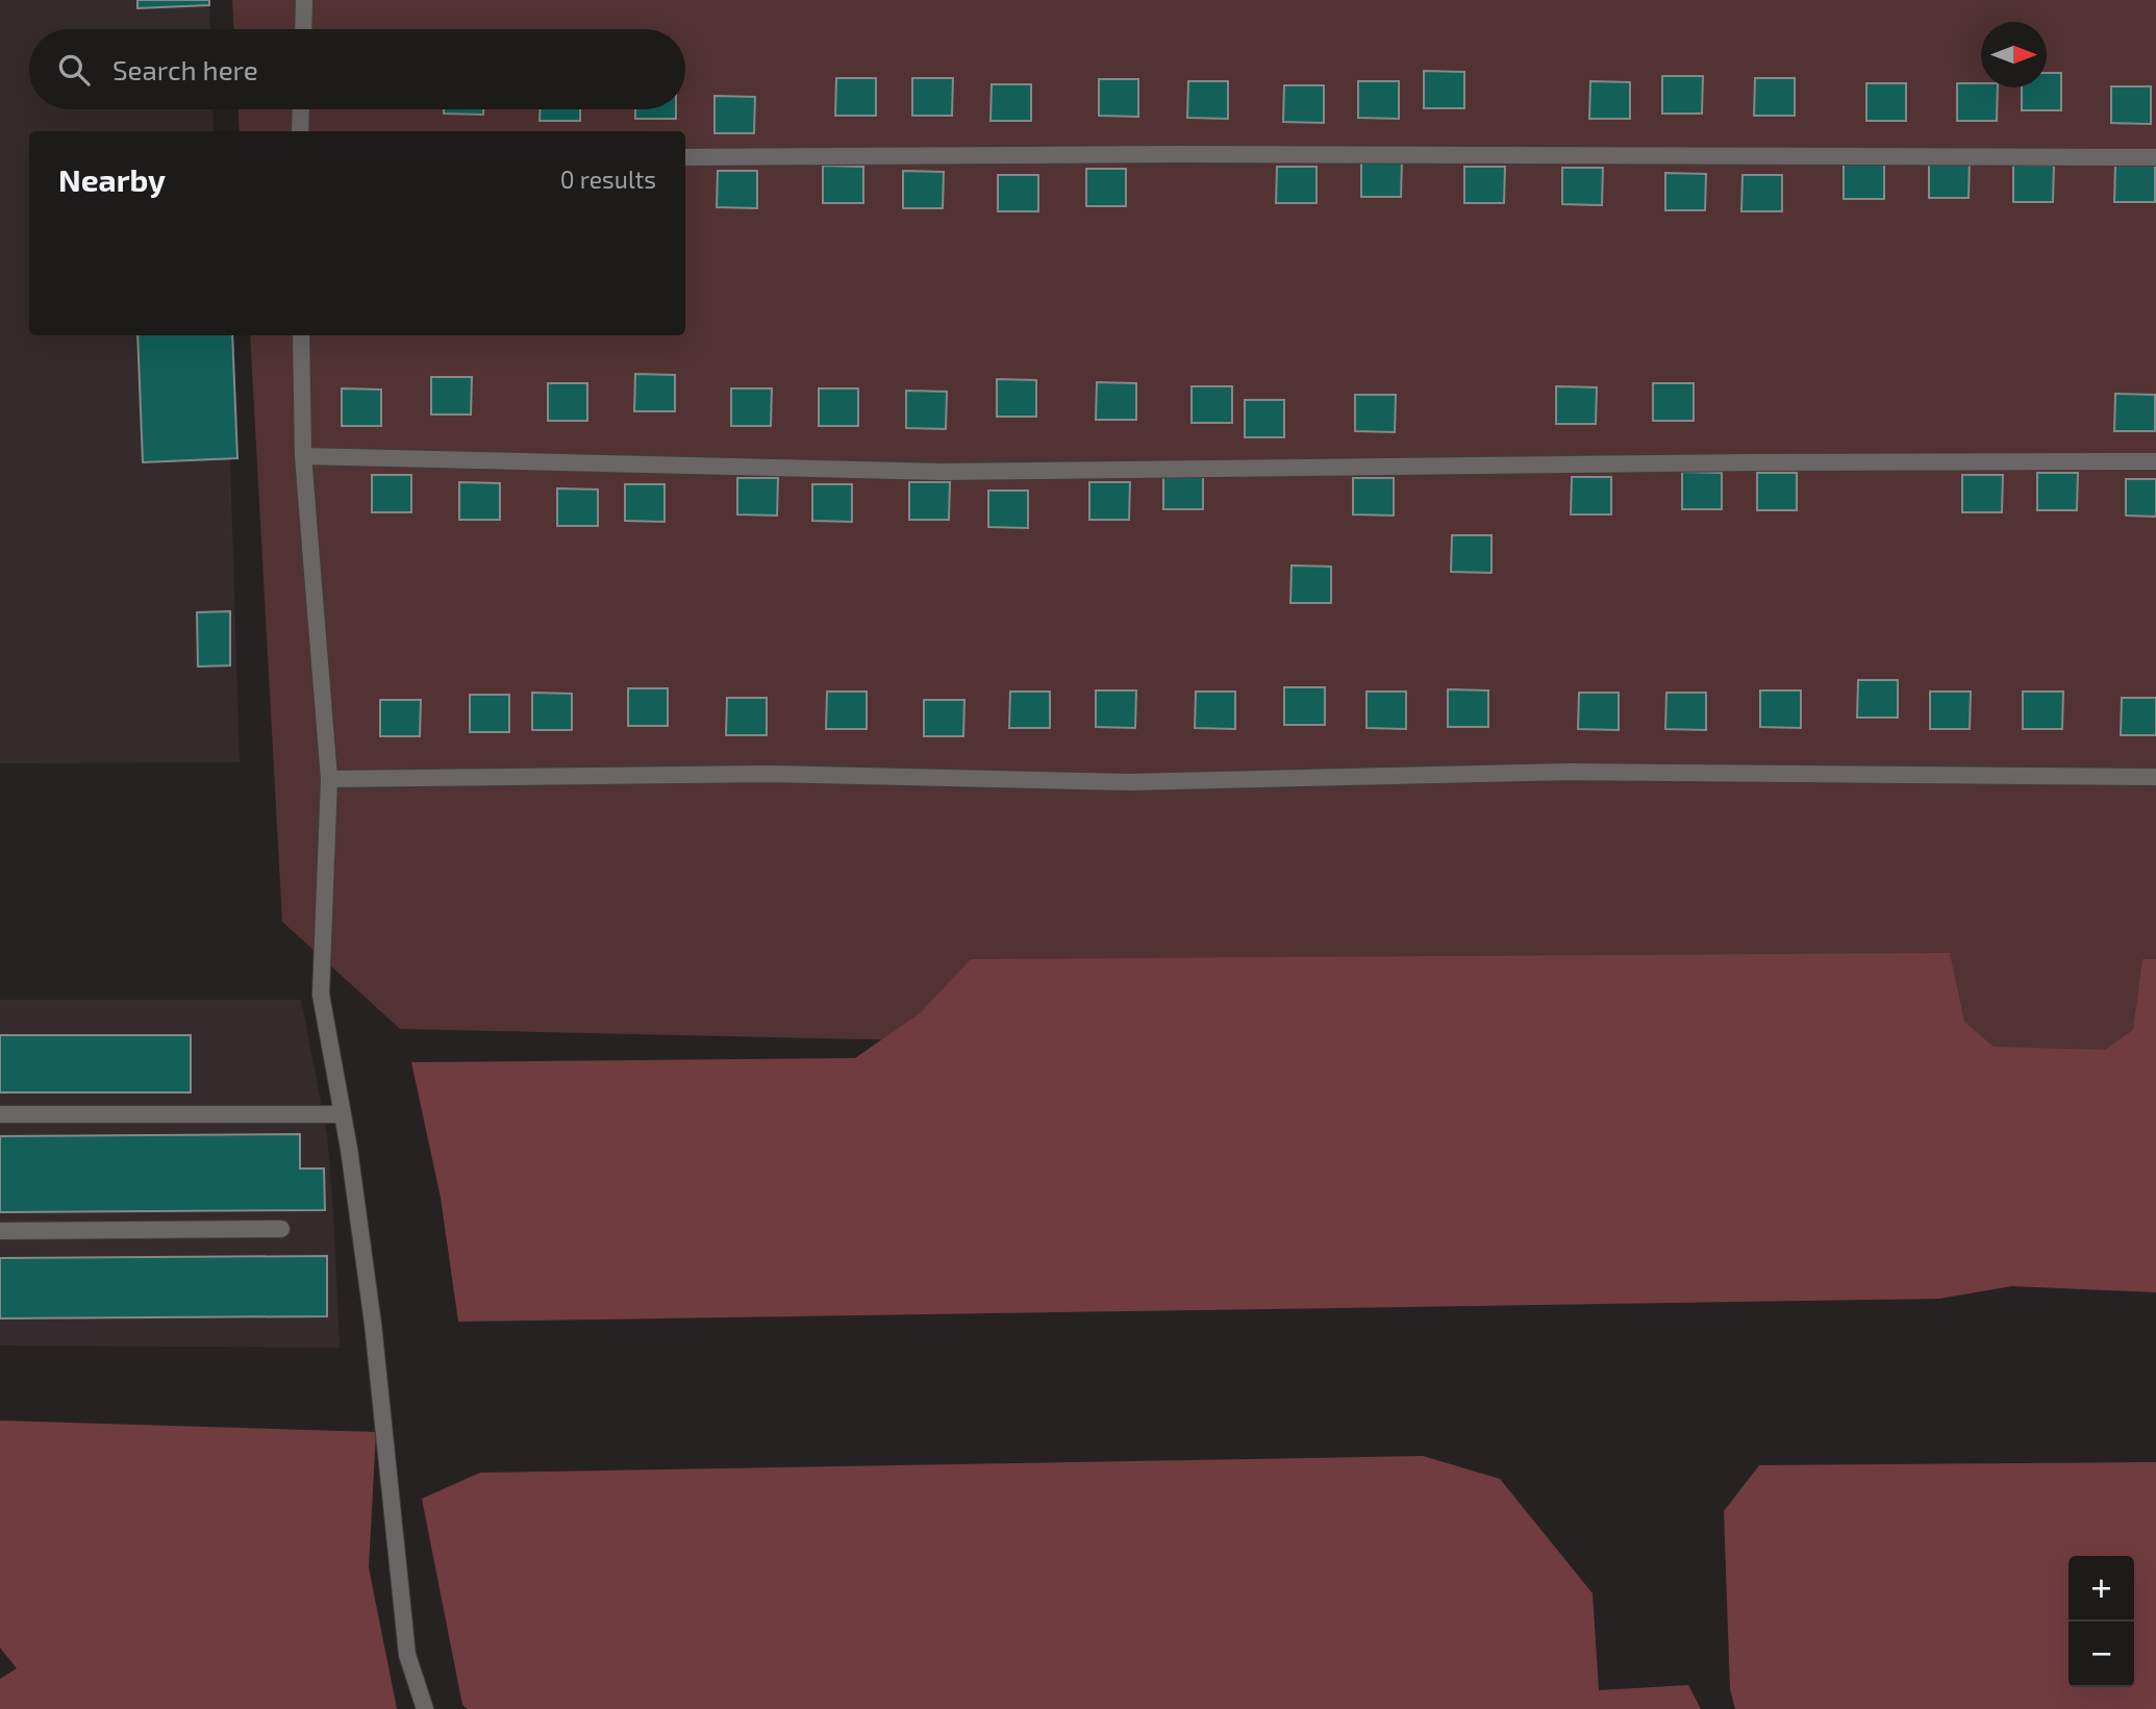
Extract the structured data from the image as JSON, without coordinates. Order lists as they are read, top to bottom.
{
  "north": "right",
  "page": {
    "search": "Search here",
    "heading": ["Nearby", "0 results"],
    "map_buttons": ["+", "−"]
  }
}
